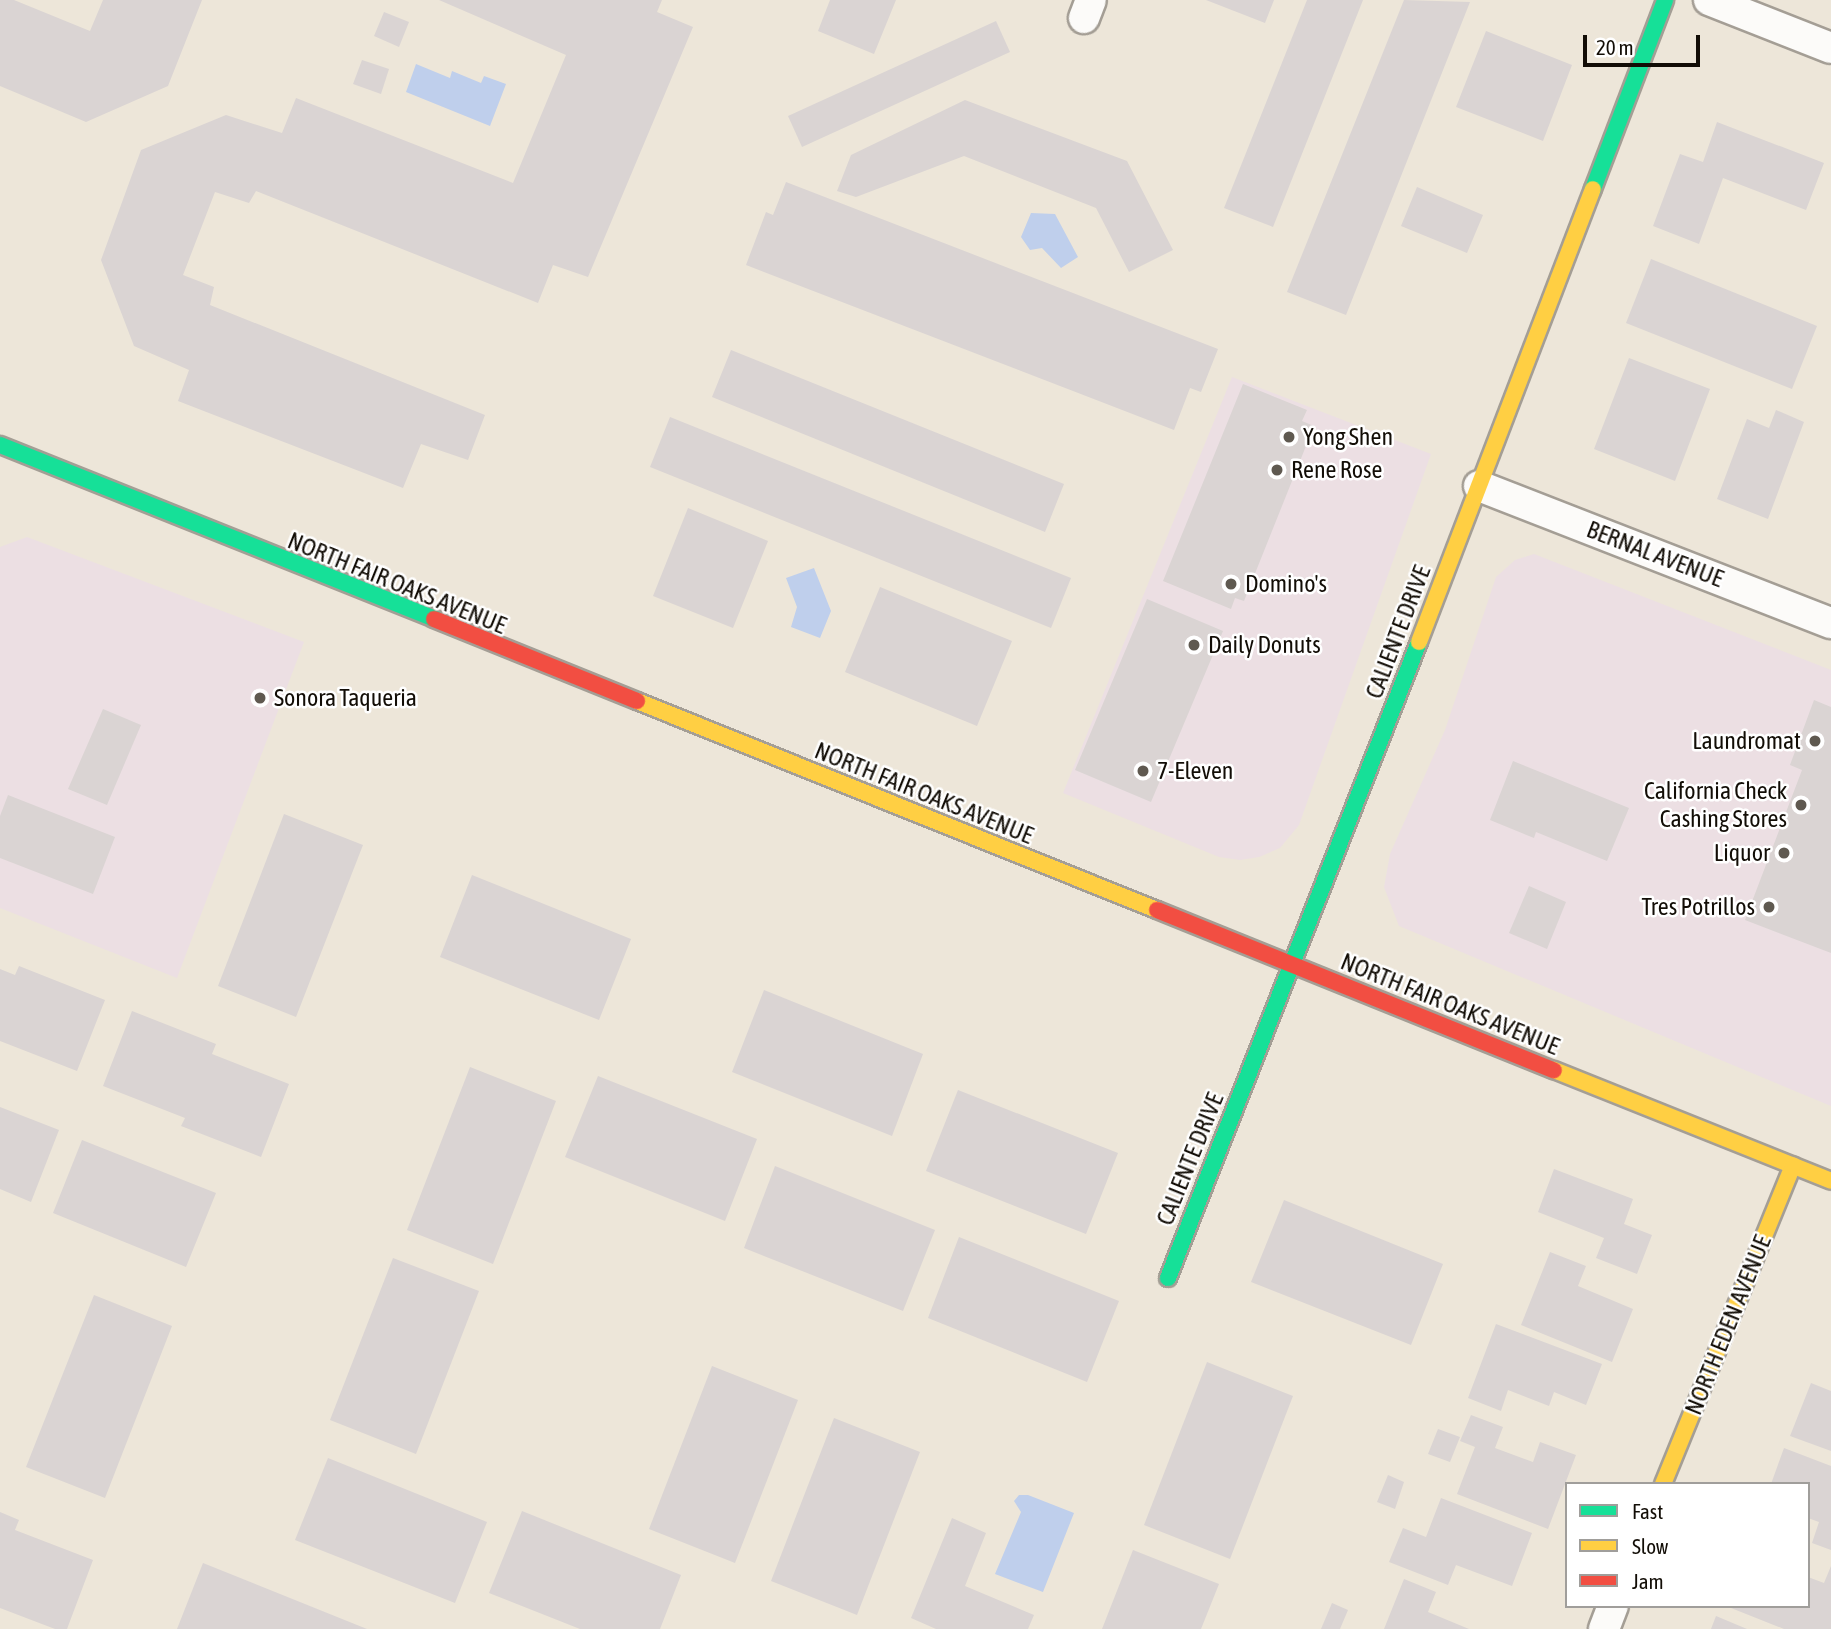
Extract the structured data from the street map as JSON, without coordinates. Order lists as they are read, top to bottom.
{
  "streets": {
    "main road": ["NORTH FAIR OAKS AVENUE", "CALIENTE DRIVE", "NORTH EDEN AVENUE"],
    "street": ["BERNAL AVENUE"]
  },
  "crossings": [
    ["BERNAL AVENUE", "CALIENTE DRIVE"],
    ["NORTH FAIR OAKS AVENUE", "CALIENTE DRIVE"],
    ["NORTH FAIR OAKS AVENUE", "NORTH EDEN AVENUE"]
  ],
  "places": [
    "Yong Shen",
    "Rene Rose",
    "Domino's",
    "Daily Donuts",
    "Sonora Taqueria",
    "Laundromat",
    "7-Eleven",
    "California Check Cashing Stores",
    "Liquor",
    "Tres Potrillos"
  ],
  "legend": ["Fast", "Slow", "Jam"],
  "scale_bar": "20 m"
}
